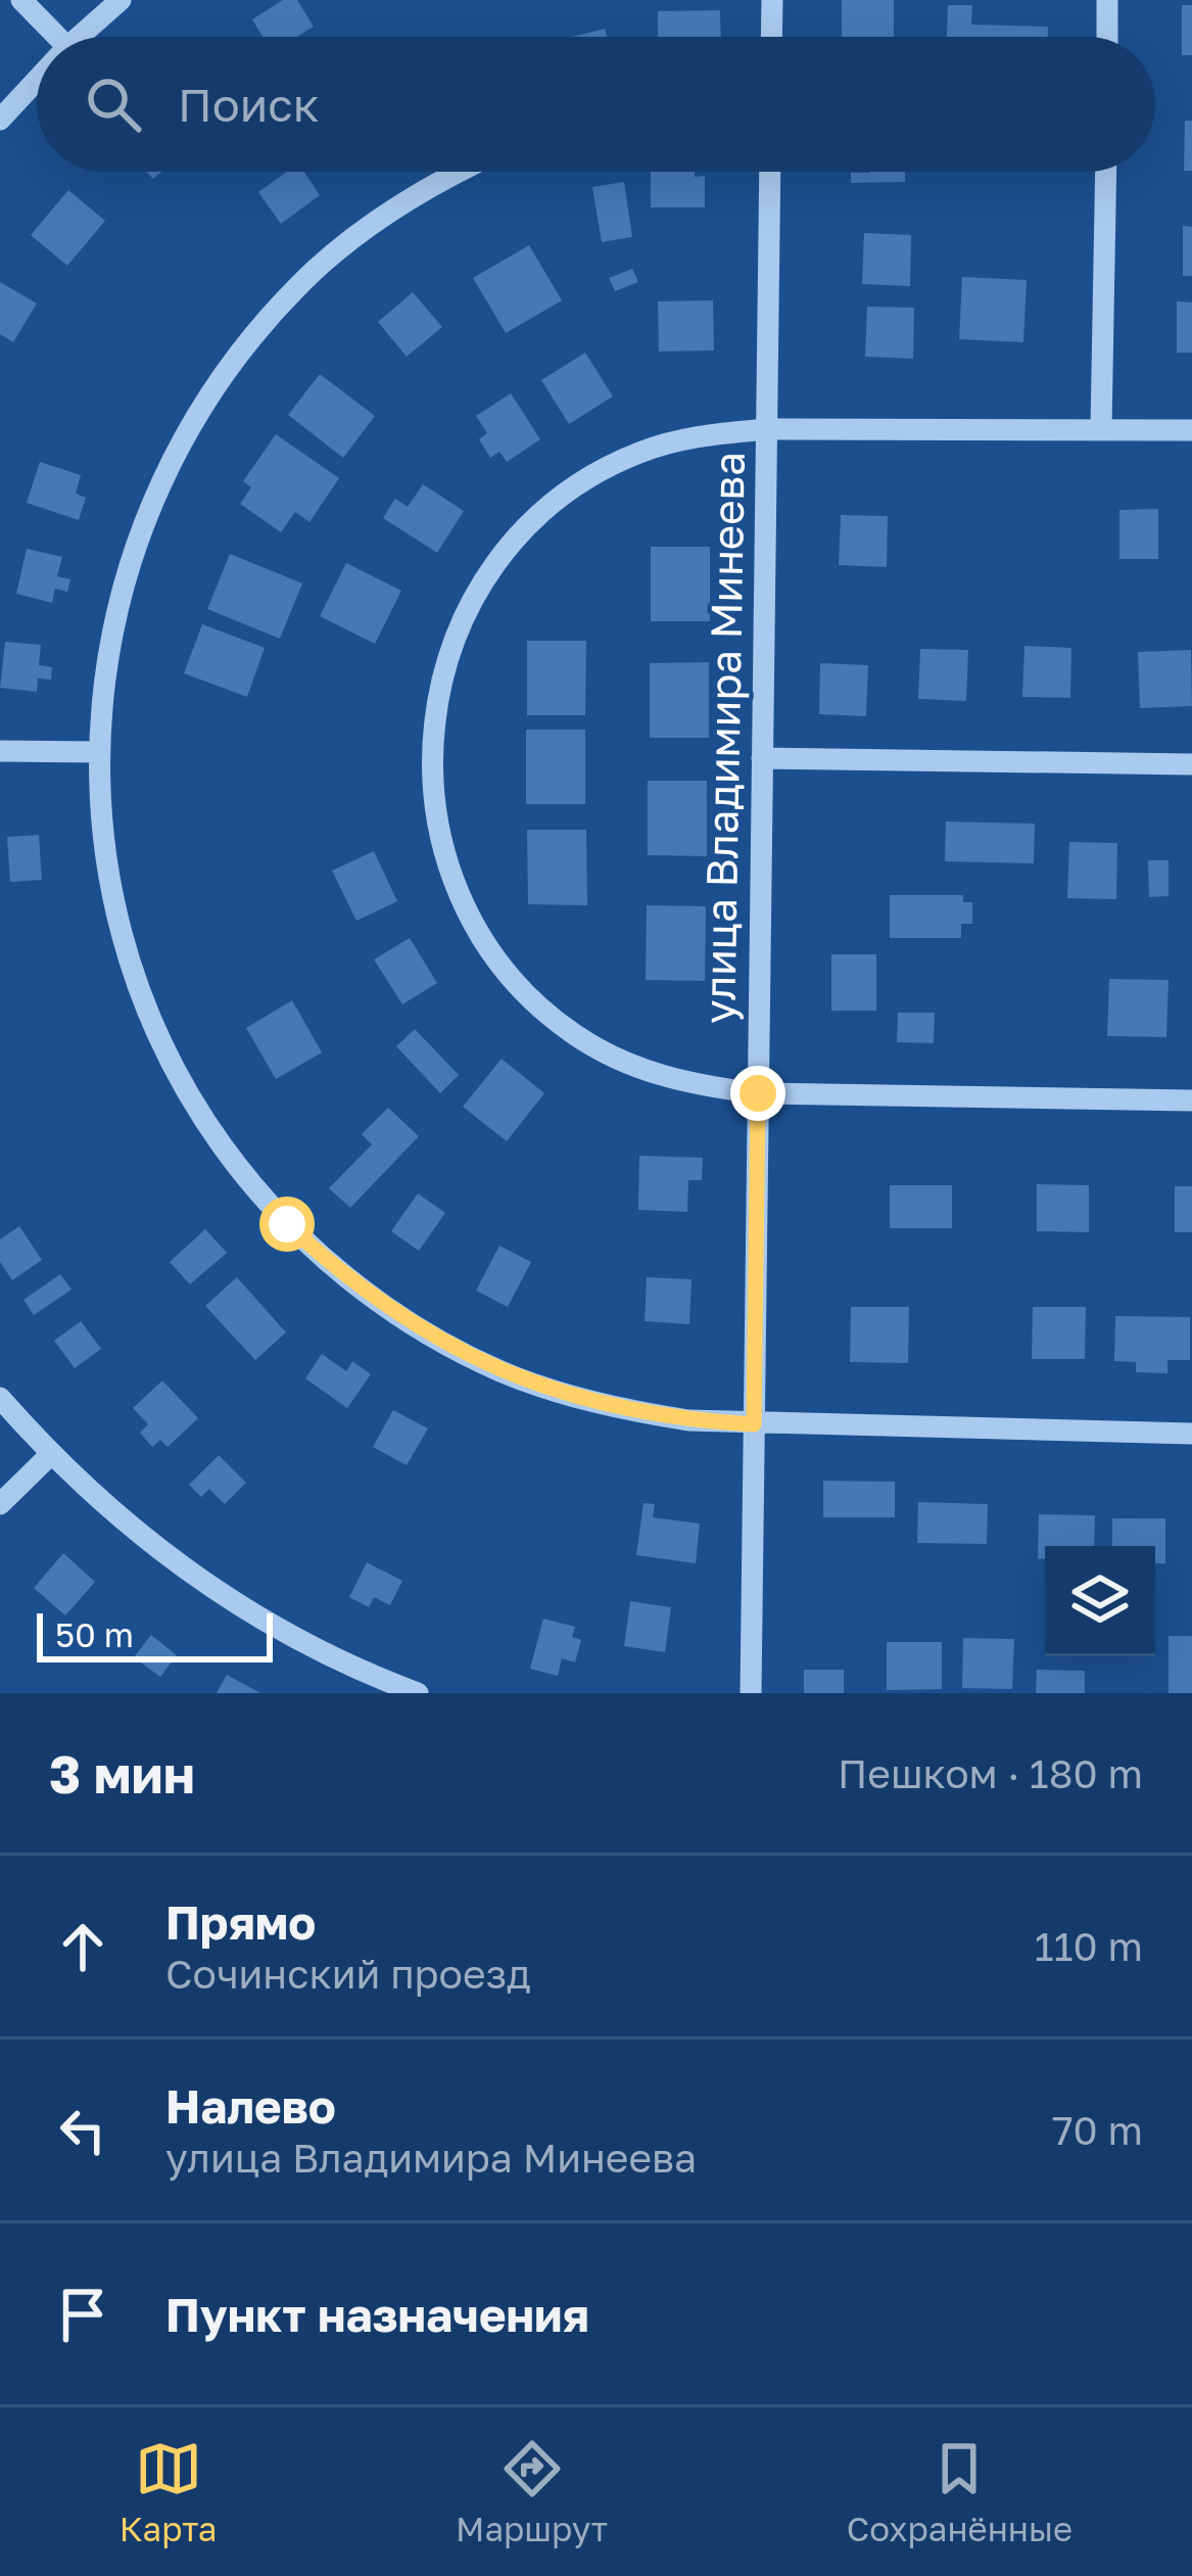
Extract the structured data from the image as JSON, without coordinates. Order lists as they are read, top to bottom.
{
  "streets": {
    "street": ["улица Владимира Минеева"]
  },
  "scale_bar": "50 m",
  "page": {
    "search": "Поиск",
    "scale": "50 m",
    "heading": ["3 мин", "Пешком · 180 m"],
    "list": [
      ["Прямо", "Сочинский проезд", "110 m"],
      ["Налево", "улица Владимира Минеева", "70 m"],
      "Пункт назначения"
    ],
    "nav": ["Карта", "Маршрут", "Сохранённые"]
  }
}
